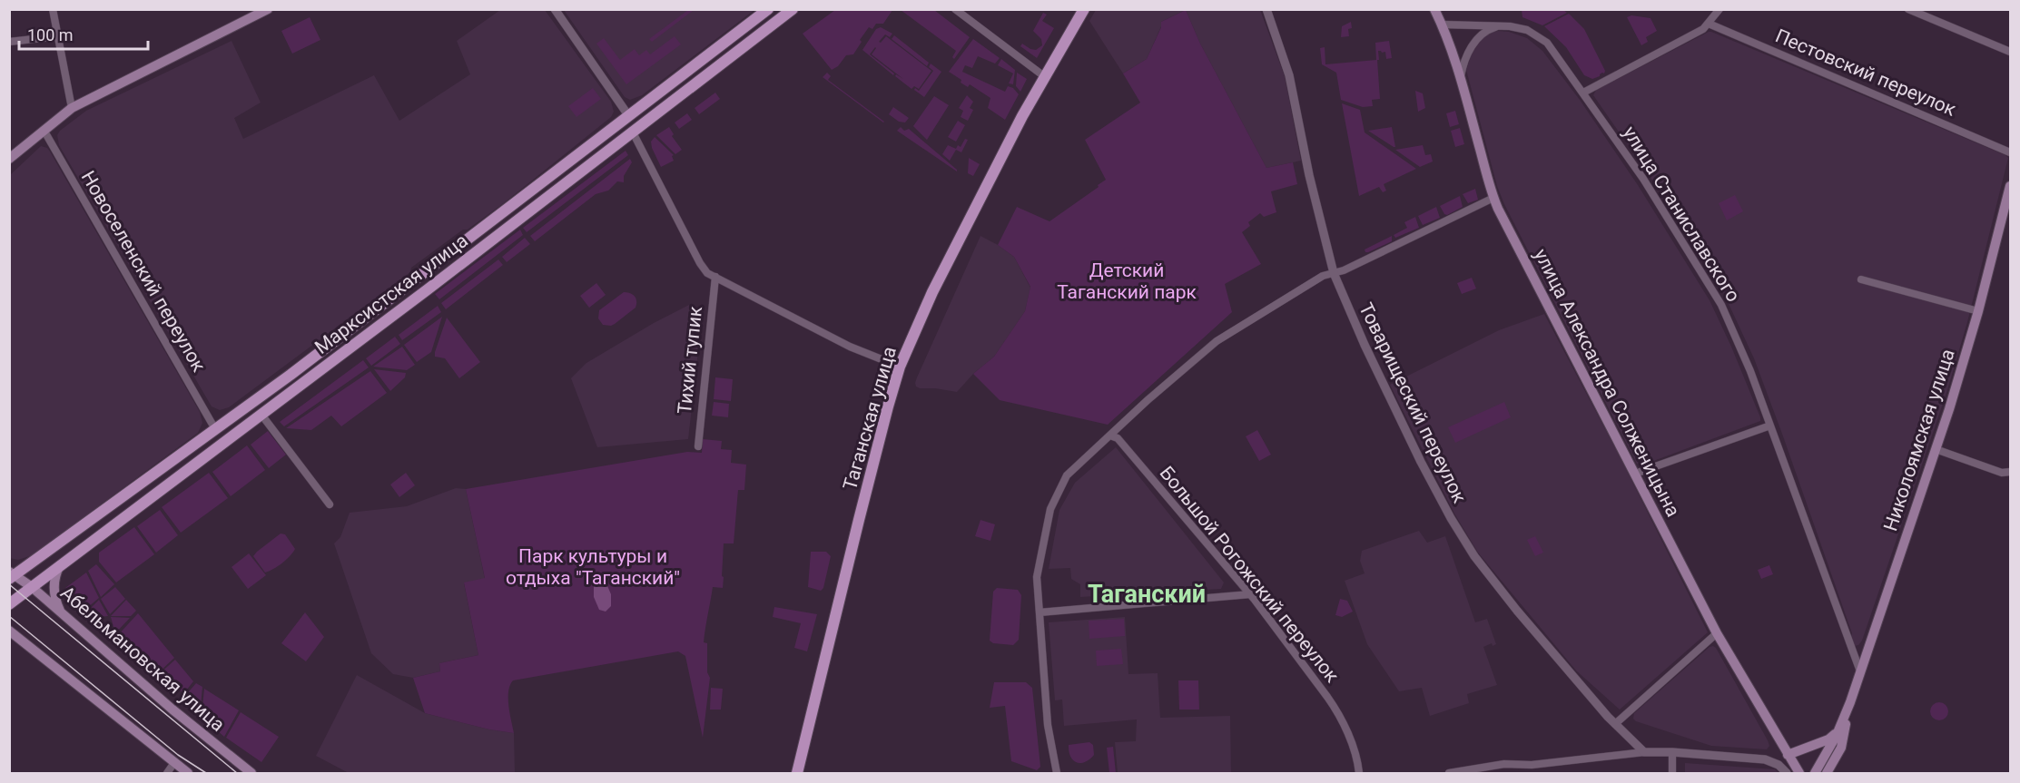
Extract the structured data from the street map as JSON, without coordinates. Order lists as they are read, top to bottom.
{
  "streets": {
    "main road": [
      "Марксистская улица",
      "улица Александра Солженицына",
      "Таганская улица",
      "Николоямская улица",
      "Абельмановская улица"
    ],
    "street": [
      "Пестовский переулок",
      "улица Станиславского",
      "Новоселенский переулок",
      "Тихий тупик",
      "Товарищеский переулок",
      "Большой Рогожский переулок"
    ]
  },
  "crossings": [
    ["улица Станиславского", "улица Александра Солженицына"],
    ["улица Станиславского", "Николоямская улица"],
    ["Новоселенский переулок", "Марксистская улица"],
    ["Марксистская улица", "Абельмановская улица"]
  ],
  "districts": ["Таганский"],
  "parks": ["Детский Таганский парк", "Парк культуры и отдыха \"Таганский\""],
  "scale_bar": "100 m"
}
